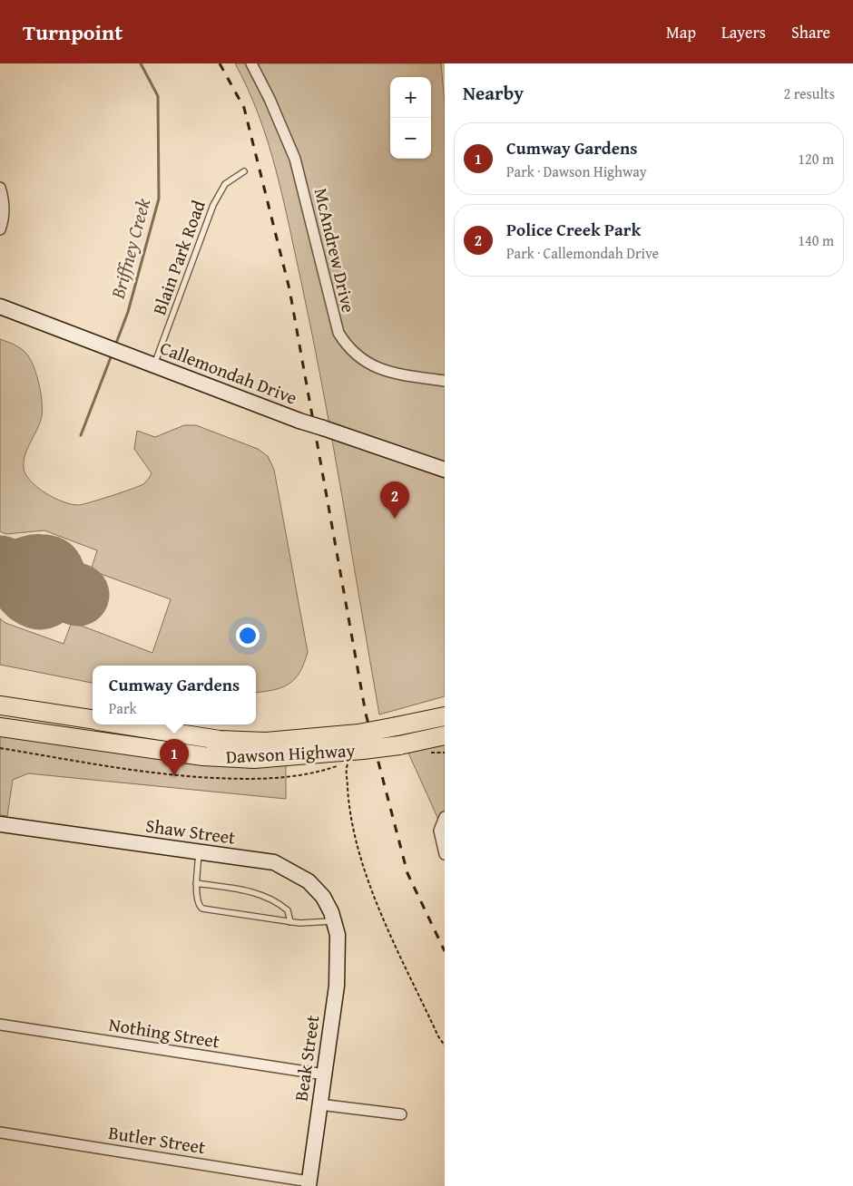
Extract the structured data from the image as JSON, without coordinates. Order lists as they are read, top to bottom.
{
  "streets": {
    "highway": ["Dawson Highway"],
    "street": [
      "McAndrew Drive",
      "Callemondah Drive",
      "Shaw Street",
      "Nothing Street",
      "Beak Street",
      "Butler Street"
    ],
    "lane": ["Blain Park Road"]
  },
  "crossings": [
    ["Blain Park Road", "Callemondah Drive"],
    ["Shaw Street", "Beak Street"],
    ["Nothing Street", "Beak Street"],
    ["Beak Street", "Butler Street"]
  ],
  "water": ["Briffney Creek"],
  "page": {
    "header": "Turnpoint",
    "nav": ["Map", "Layers", "Share"],
    "heading": ["Nearby", "2 results"],
    "map_buttons": ["+", "−"],
    "list": [
      {
        "mark": "1",
        "name": "Cumway Gardens",
        "note": "Park · Dawson Highway",
        "value": "120 m"
      },
      {
        "mark": "2",
        "name": "Police Creek Park",
        "note": "Park · Callemondah Drive",
        "value": "140 m"
      }
    ],
    "pins": ["2", "1"],
    "popup": ["Cumway Gardens", "Park"]
  }
}
